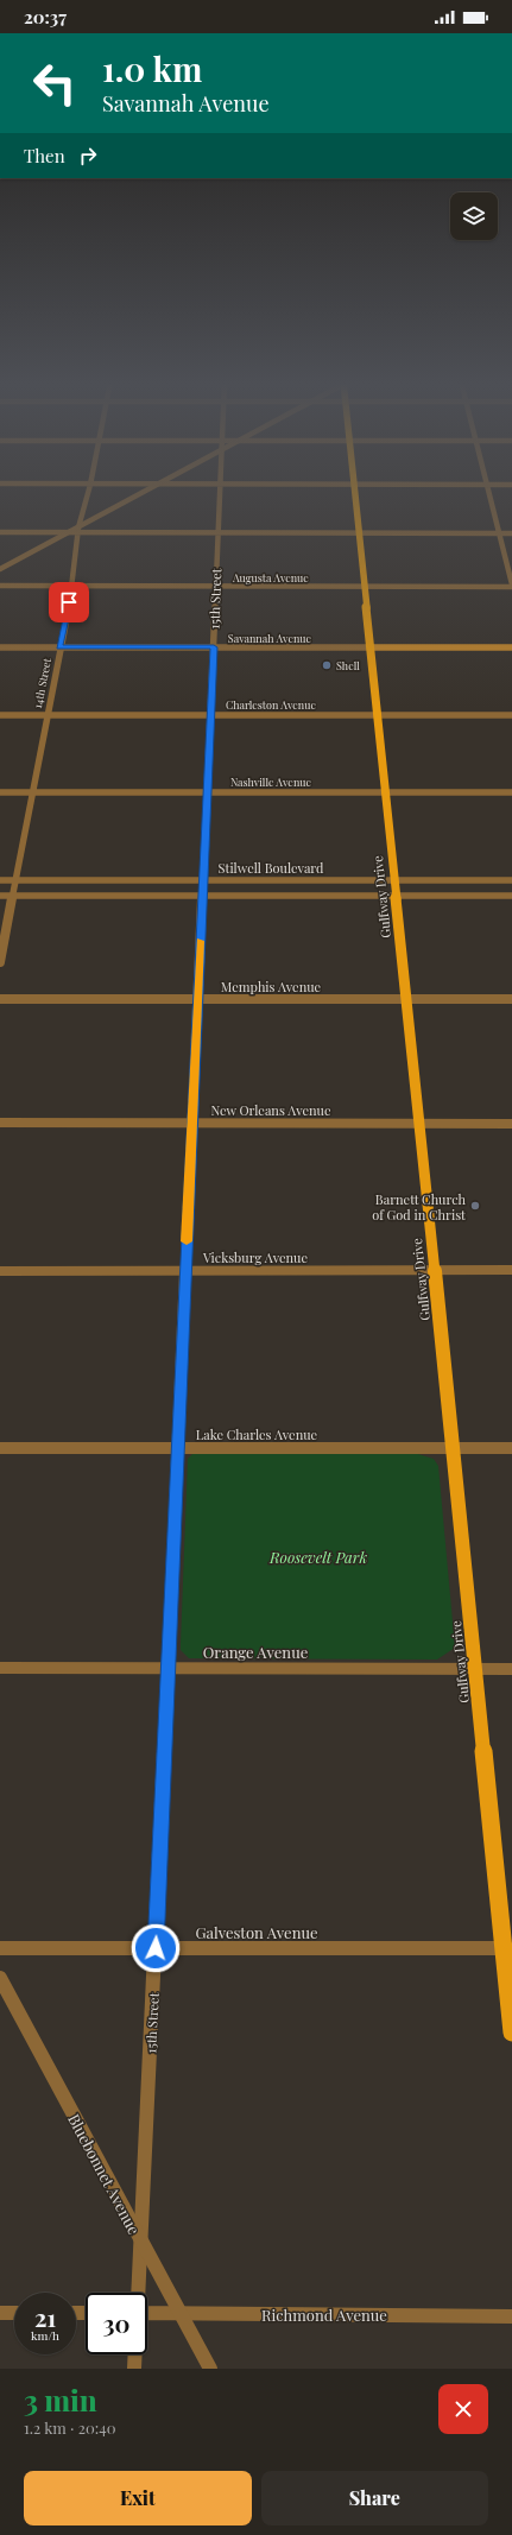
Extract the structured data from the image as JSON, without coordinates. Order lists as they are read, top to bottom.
{
  "streets": {
    "main road": ["Savannah Avenue", "Gulfway Drive"],
    "street": [
      "Augusta Avenue",
      "15th Street",
      "14th Street",
      "Charleston Avenue",
      "Nashville Avenue",
      "Stilwell Boulevard",
      "Memphis Avenue",
      "New Orleans Avenue",
      "Vicksburg Avenue",
      "Lake Charles Avenue",
      "Orange Avenue",
      "Galveston Avenue",
      "Bluebonnet Avenue",
      "Richmond Avenue"
    ]
  },
  "crossings": [
    ["Augusta Avenue", "15th Street"],
    ["Augusta Avenue", "14th Street"],
    ["Augusta Avenue", "Gulfway Drive"],
    ["15th Street", "Savannah Avenue"],
    ["15th Street", "Charleston Avenue"],
    ["15th Street", "Nashville Avenue"],
    ["15th Street", "Stilwell Boulevard"],
    ["15th Street", "Memphis Avenue"],
    ["15th Street", "New Orleans Avenue"],
    ["15th Street", "Vicksburg Avenue"],
    ["15th Street", "Lake Charles Avenue"],
    ["15th Street", "Orange Avenue"],
    ["15th Street", "Galveston Avenue"],
    ["15th Street", "Bluebonnet Avenue"],
    ["Savannah Avenue", "14th Street"],
    ["Savannah Avenue", "Gulfway Drive"],
    ["14th Street", "Charleston Avenue"],
    ["14th Street", "Nashville Avenue"],
    ["14th Street", "Stilwell Boulevard"],
    ["Charleston Avenue", "Gulfway Drive"],
    ["Nashville Avenue", "Gulfway Drive"],
    ["Stilwell Boulevard", "Gulfway Drive"],
    ["Gulfway Drive", "Memphis Avenue"],
    ["Gulfway Drive", "New Orleans Avenue"],
    ["Gulfway Drive", "Vicksburg Avenue"],
    ["Gulfway Drive", "Lake Charles Avenue"],
    ["Gulfway Drive", "Orange Avenue"],
    ["Gulfway Drive", "Galveston Avenue"],
    ["Bluebonnet Avenue", "Richmond Avenue"]
  ],
  "parks": ["Roosevelt Park"],
  "places": ["Shell", "Barnett Church of God in Christ"],
  "page": {
    "status": "20:37",
    "turn": ["1.0 km", "Savannah Avenue"],
    "then": "Then",
    "speed": "21 km/h",
    "limit": "30",
    "heading": ["3 min", "1.2 km · 20:40"],
    "buttons": ["Exit", "Share"]
  }
}
